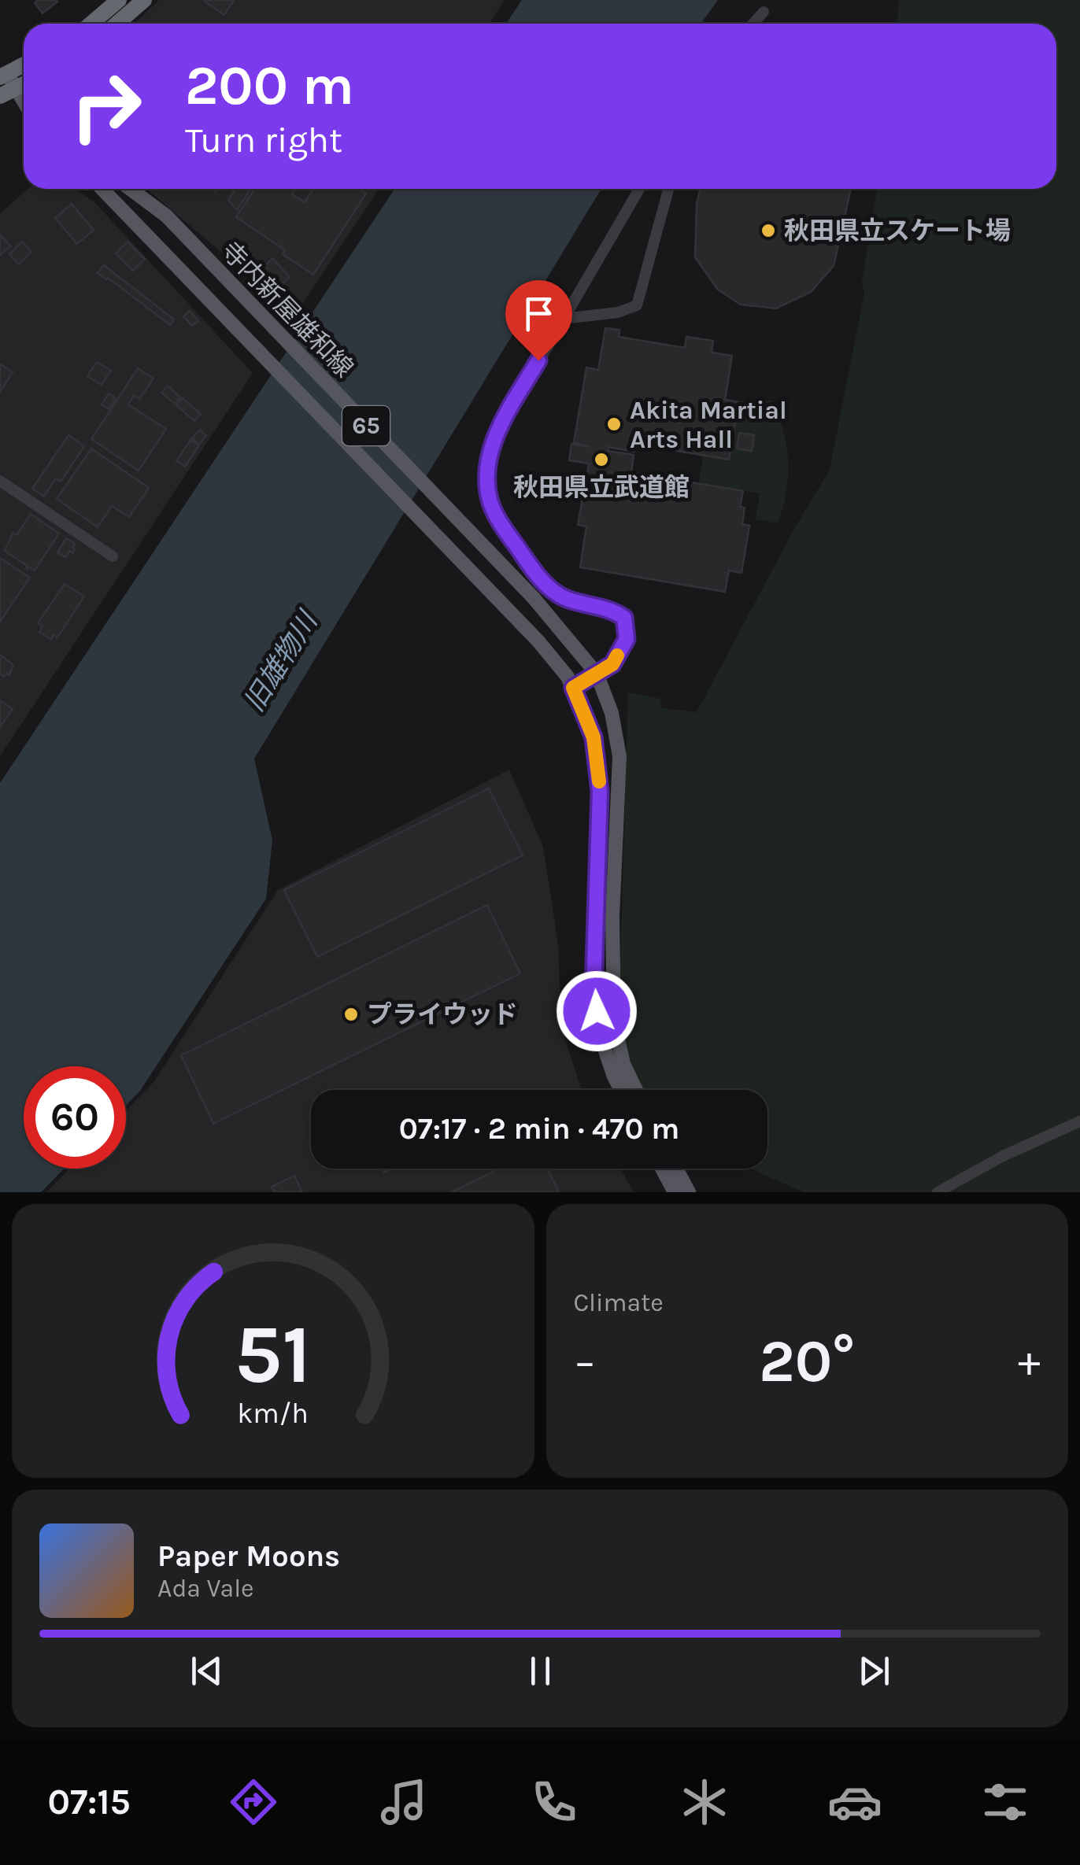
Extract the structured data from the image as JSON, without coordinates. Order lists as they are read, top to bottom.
{
  "streets": {
    "main road": ["寺内新屋雄和線", "65"]
  },
  "water": ["旧雄物川"],
  "places": [
    "秋田県立スケート場",
    "Akita Martial Arts Hall",
    "秋田県立武道館",
    "プライウッド"
  ],
  "page": {
    "turn": ["200 m", "Turn right"],
    "limit": "60",
    "trip": "07:17 · 2 min · 470 m",
    "tile": "Climate",
    "heat": ["−", "20°", "+"],
    "song": ["Paper Moons", "Ada Vale"],
    "tabs": "07:15",
    "gauge": ["51", "km/h"]
  }
}
